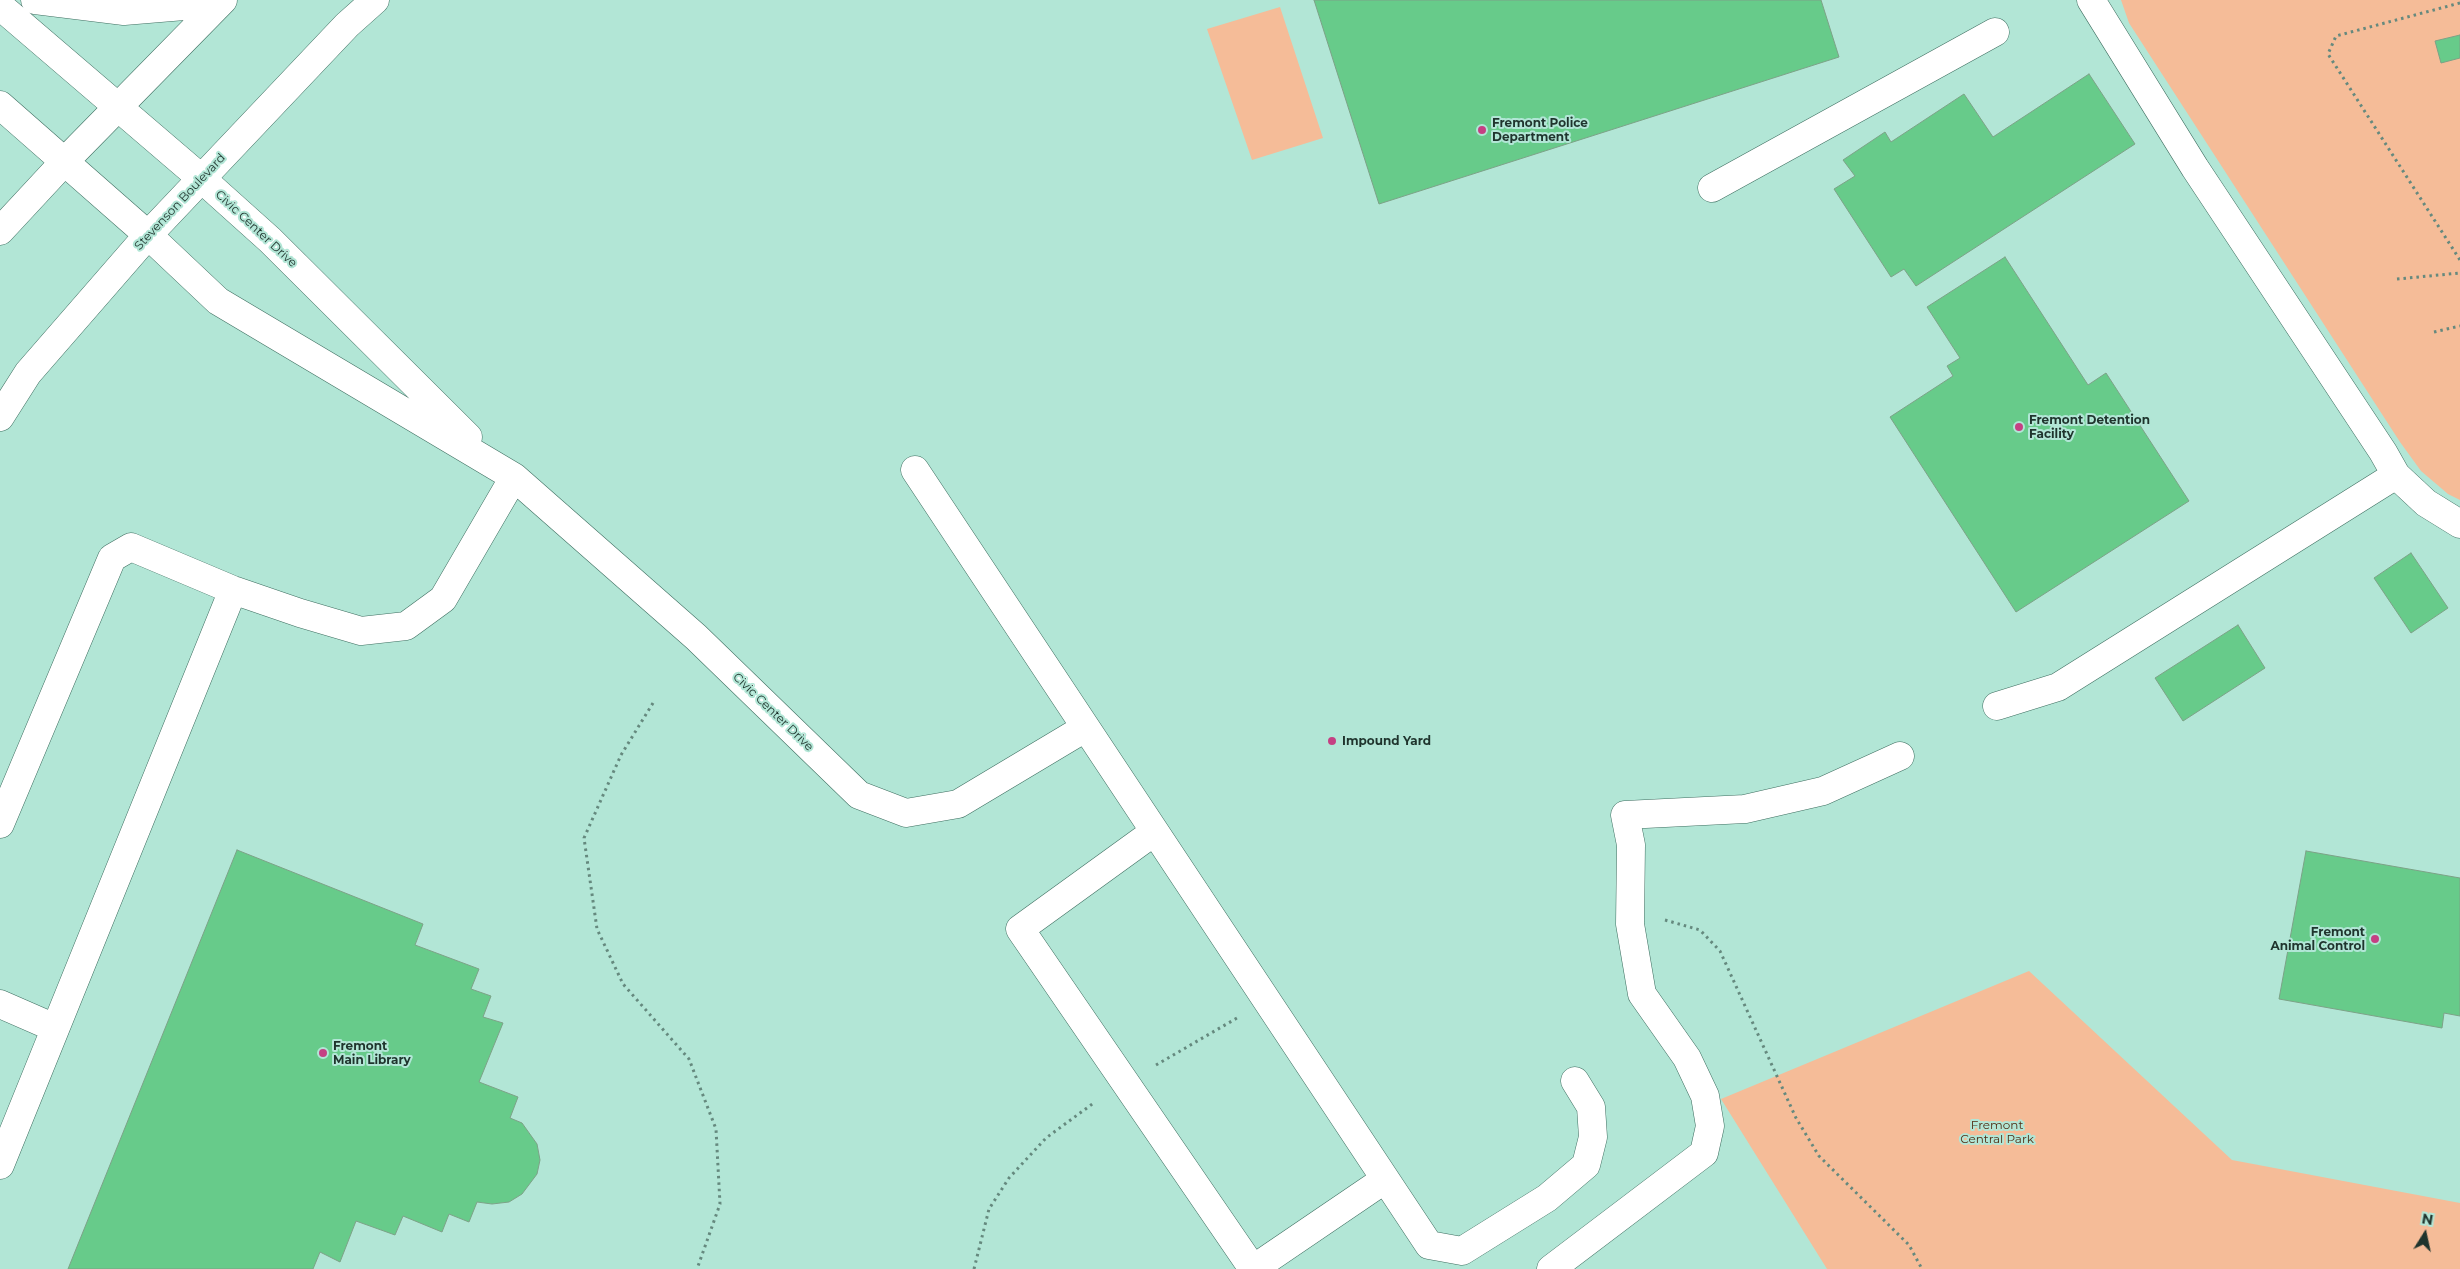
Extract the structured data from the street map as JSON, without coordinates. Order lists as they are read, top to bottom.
{
  "streets": {
    "main road": ["Stevenson Boulevard", "Civic Center Drive"]
  },
  "crossings": [
    ["Stevenson Boulevard", "Civic Center Drive"]
  ],
  "parks": ["Fremont Central Park"],
  "places": [
    "Fremont Police Department",
    "Fremont Detention Facility",
    "Impound Yard",
    "Fremont Animal Control",
    "Fremont Main Library"
  ],
  "north": "top"
}
